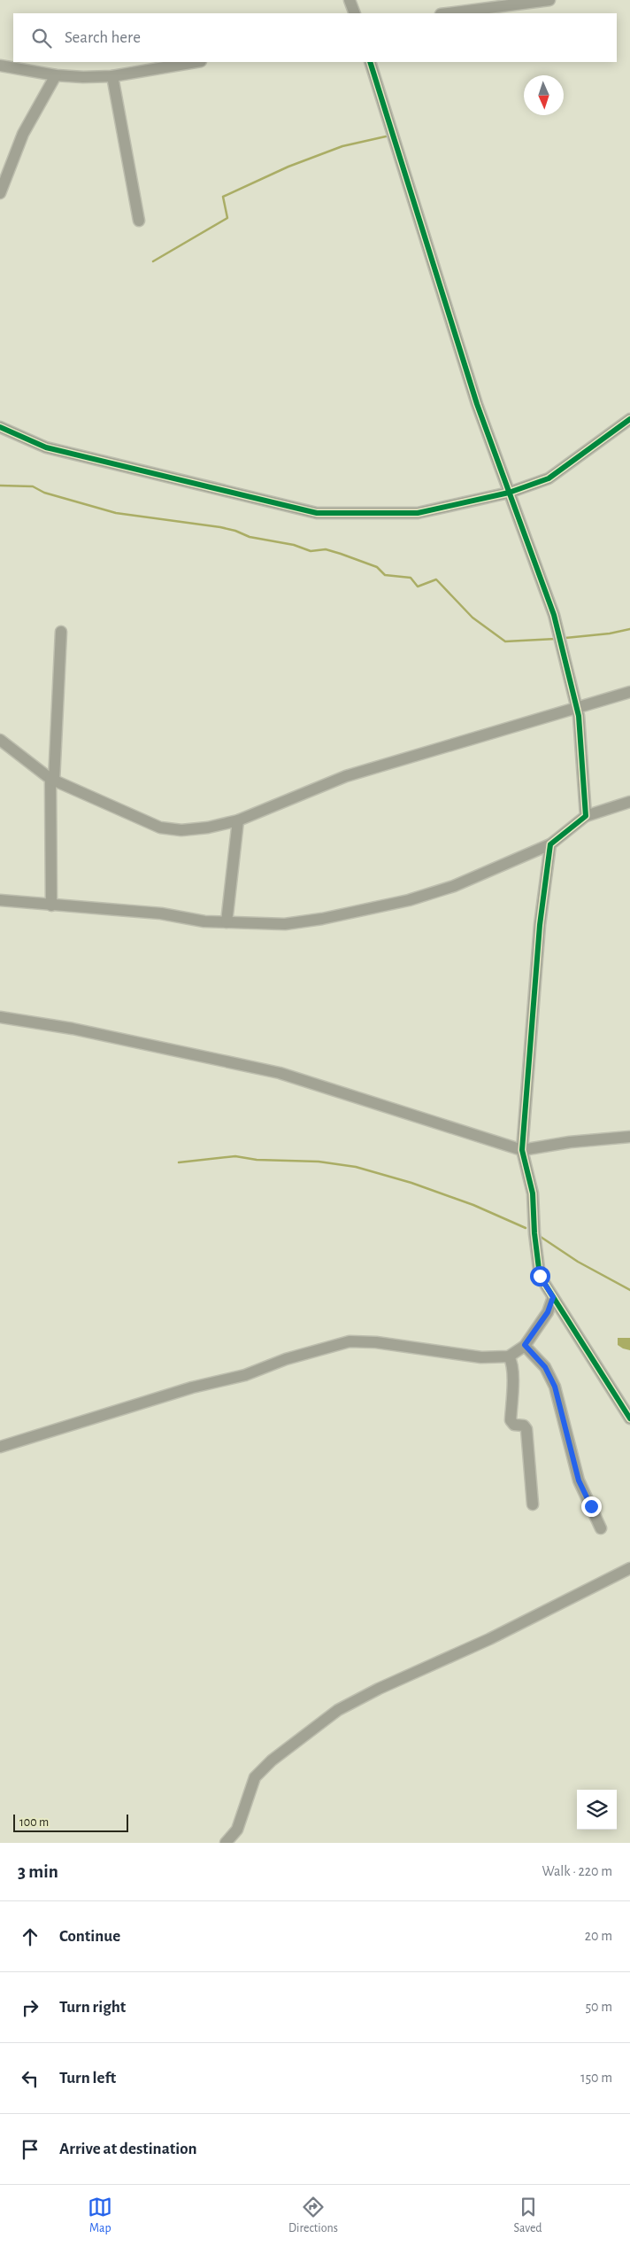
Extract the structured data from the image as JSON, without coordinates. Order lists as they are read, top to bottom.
{
  "scale_bar": "100 m",
  "north": "bottom",
  "page": {
    "search": "Search here",
    "scale": "100 m",
    "heading": ["3 min", "Walk · 220 m"],
    "list": [
      ["Continue", "20 m"],
      ["Turn right", "50 m"],
      ["Turn left", "150 m"],
      "Arrive at destination"
    ],
    "nav": ["Map", "Directions", "Saved"]
  }
}
